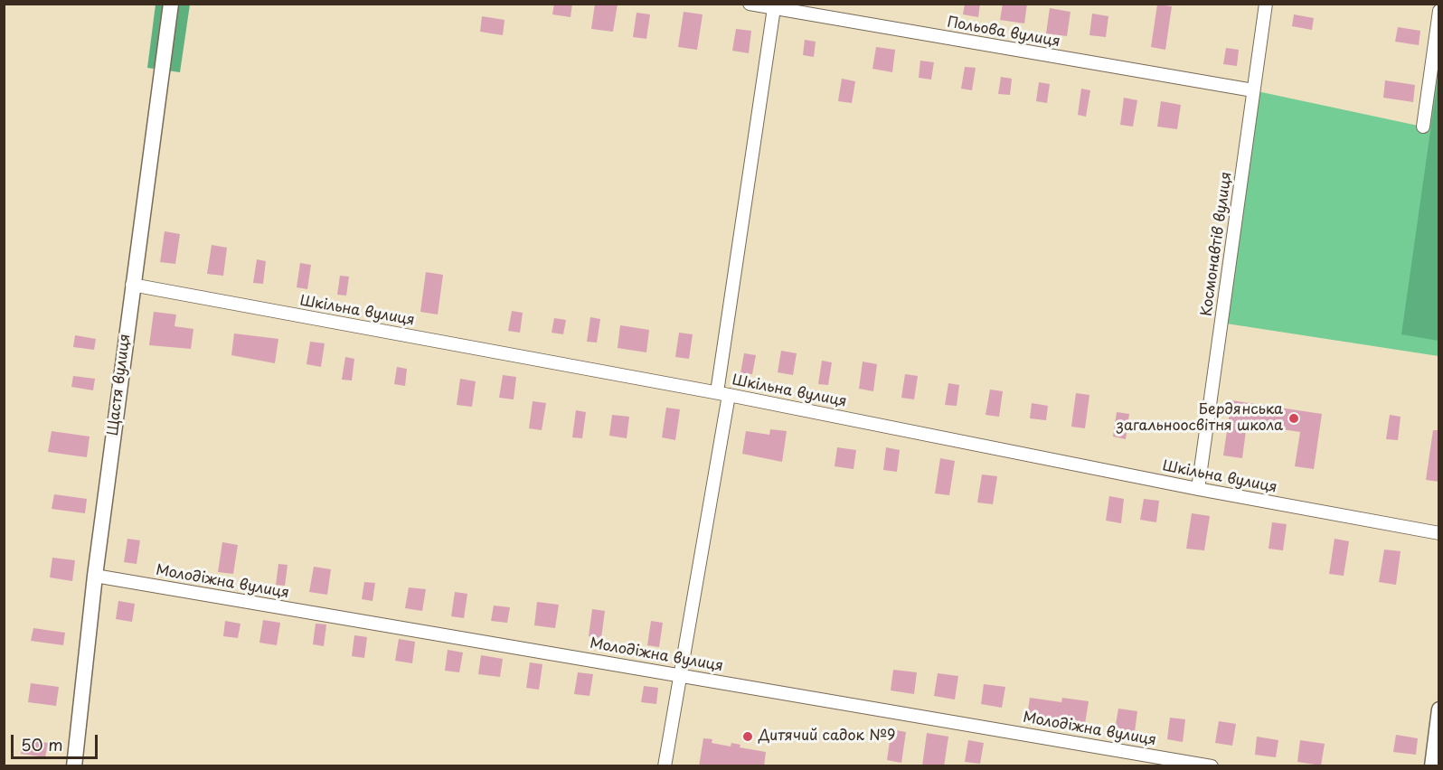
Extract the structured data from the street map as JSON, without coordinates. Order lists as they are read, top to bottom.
{
  "streets": {
    "street": [
      "Польова вулиця",
      "Космонавтів вулиця",
      "Шкільна вулиця",
      "Щастя вулиця",
      "Молодіжна вулиця"
    ]
  },
  "crossings": [
    ["Польова вулиця", "Космонавтів вулиця"],
    ["Космонавтів вулиця", "Шкільна вулиця"],
    ["Шкільна вулиця", "Щастя вулиця"],
    ["Щастя вулиця", "Молодіжна вулиця"]
  ],
  "places": ["Бердянська загальноосвітня школа", "Дитячий садок №9"],
  "scale_bar": "50 m"
}
